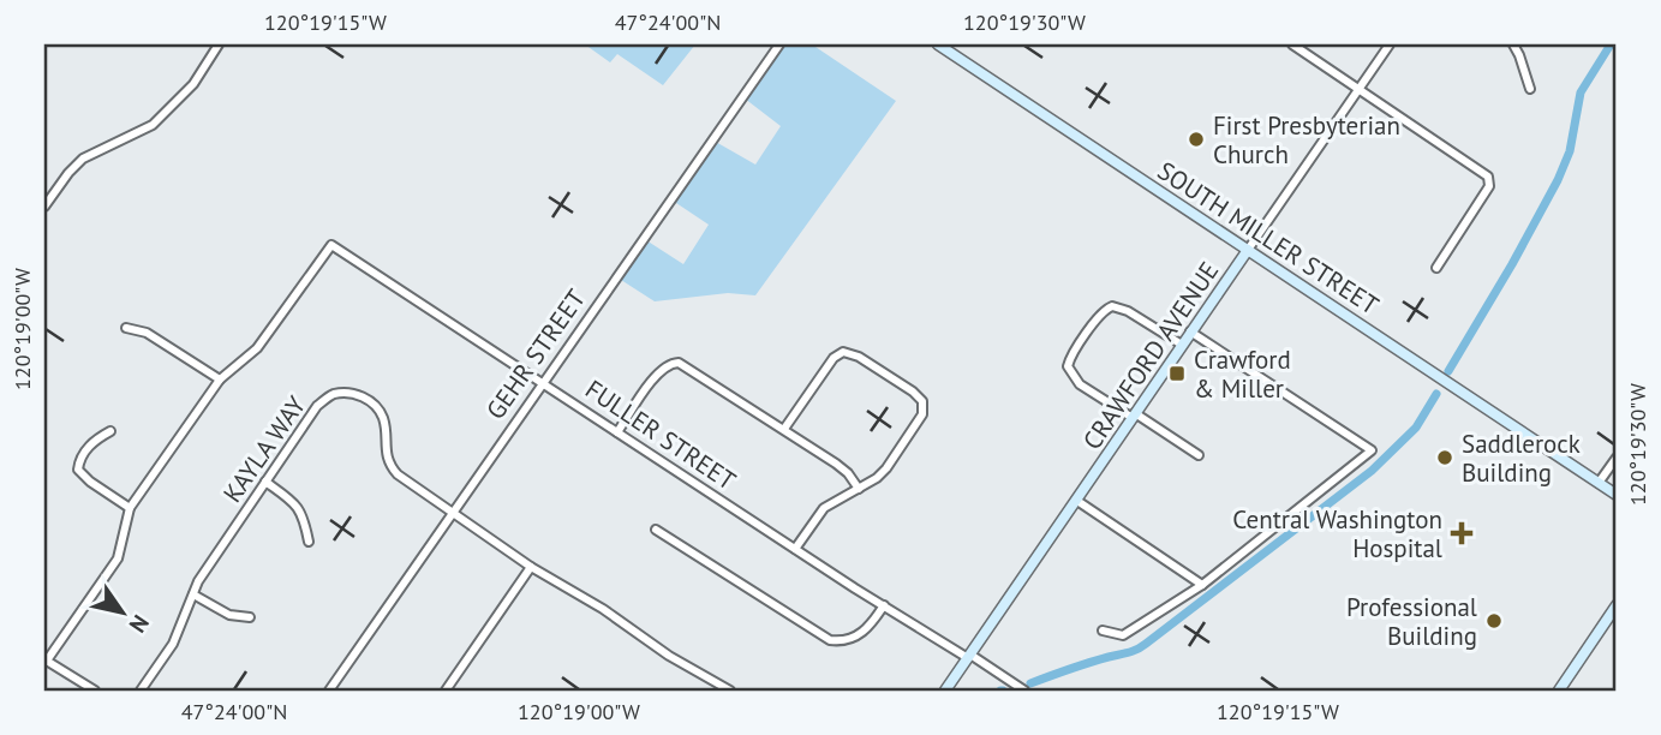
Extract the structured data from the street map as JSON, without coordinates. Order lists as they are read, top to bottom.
{
  "streets": {
    "street": [
      "SOUTH MILLER STREET",
      "GEHR STREET",
      "CRAWFORD AVENUE",
      "FULLER STREET",
      "KAYLA WAY"
    ]
  },
  "crossings": [
    ["SOUTH MILLER STREET", "CRAWFORD AVENUE"],
    ["GEHR STREET", "FULLER STREET"],
    ["GEHR STREET", "KAYLA WAY"],
    ["CRAWFORD AVENUE", "FULLER STREET"]
  ],
  "places": {
    "other": ["First Presbyterian Church", "Saddlerock Building", "Professional Building"],
    "transit": ["Crawford & Miller"],
    "health": ["Central Washington Hospital"]
  },
  "north": "bottom right",
  "coordinates": [
    "120°19'15\"W",
    "47°24'00\"N",
    "120°19'30\"W",
    "120°19'00\"W"
  ]
}
